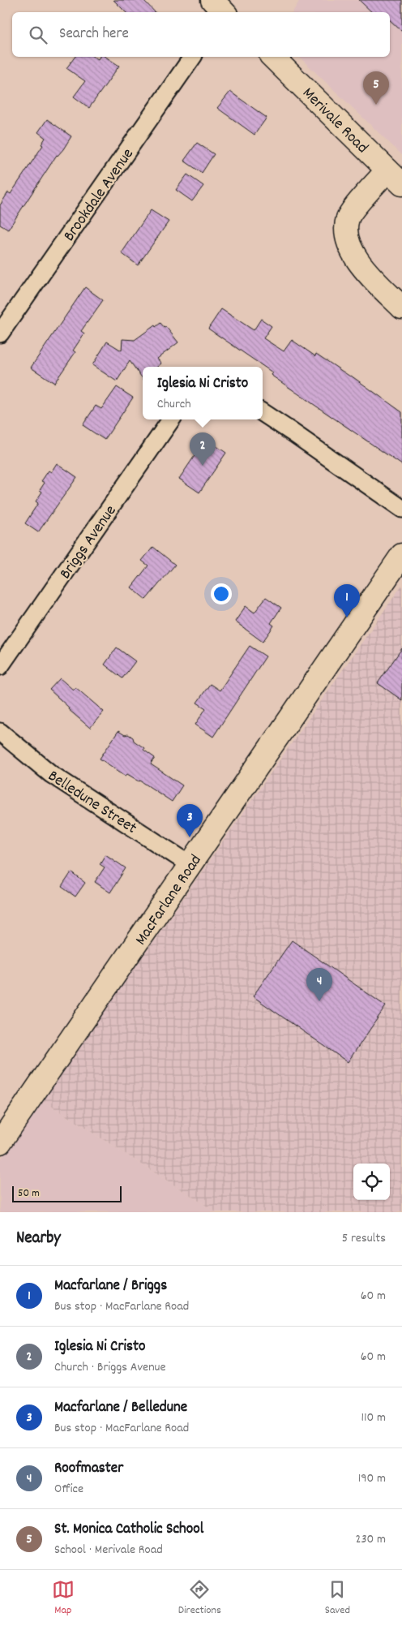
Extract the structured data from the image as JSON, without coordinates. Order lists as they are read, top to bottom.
{
  "streets": {
    "street": [
      "Merivale Road",
      "Brookdale Avenue",
      "Briggs Avenue",
      "Belledune Street",
      "MacFarlane Road"
    ]
  },
  "crossings": [
    ["Belledune Street", "MacFarlane Road"]
  ],
  "scale_bar": "50 m",
  "page": {
    "search": "Search here",
    "pins": [
      "5",
      "2",
      "1",
      "3",
      "4"
    ],
    "popup": ["Iglesia Ni Cristo", "Church"],
    "scale": "50 m",
    "heading": ["Nearby", "5 results"],
    "list": [
      {
        "mark": "1",
        "name": "Macfarlane / Briggs",
        "note": "Bus stop · MacFarlane Road",
        "value": "60 m"
      },
      {
        "mark": "2",
        "name": "Iglesia Ni Cristo",
        "note": "Church · Briggs Avenue",
        "value": "60 m"
      },
      {
        "mark": "3",
        "name": "Macfarlane / Belledune",
        "note": "Bus stop · MacFarlane Road",
        "value": "110 m"
      },
      {
        "mark": "4",
        "name": "Roofmaster",
        "note": "Office",
        "value": "190 m"
      },
      {
        "mark": "5",
        "name": "St. Monica Catholic School",
        "note": "School · Merivale Road",
        "value": "230 m"
      }
    ],
    "nav": ["Map", "Directions", "Saved"]
  }
}
